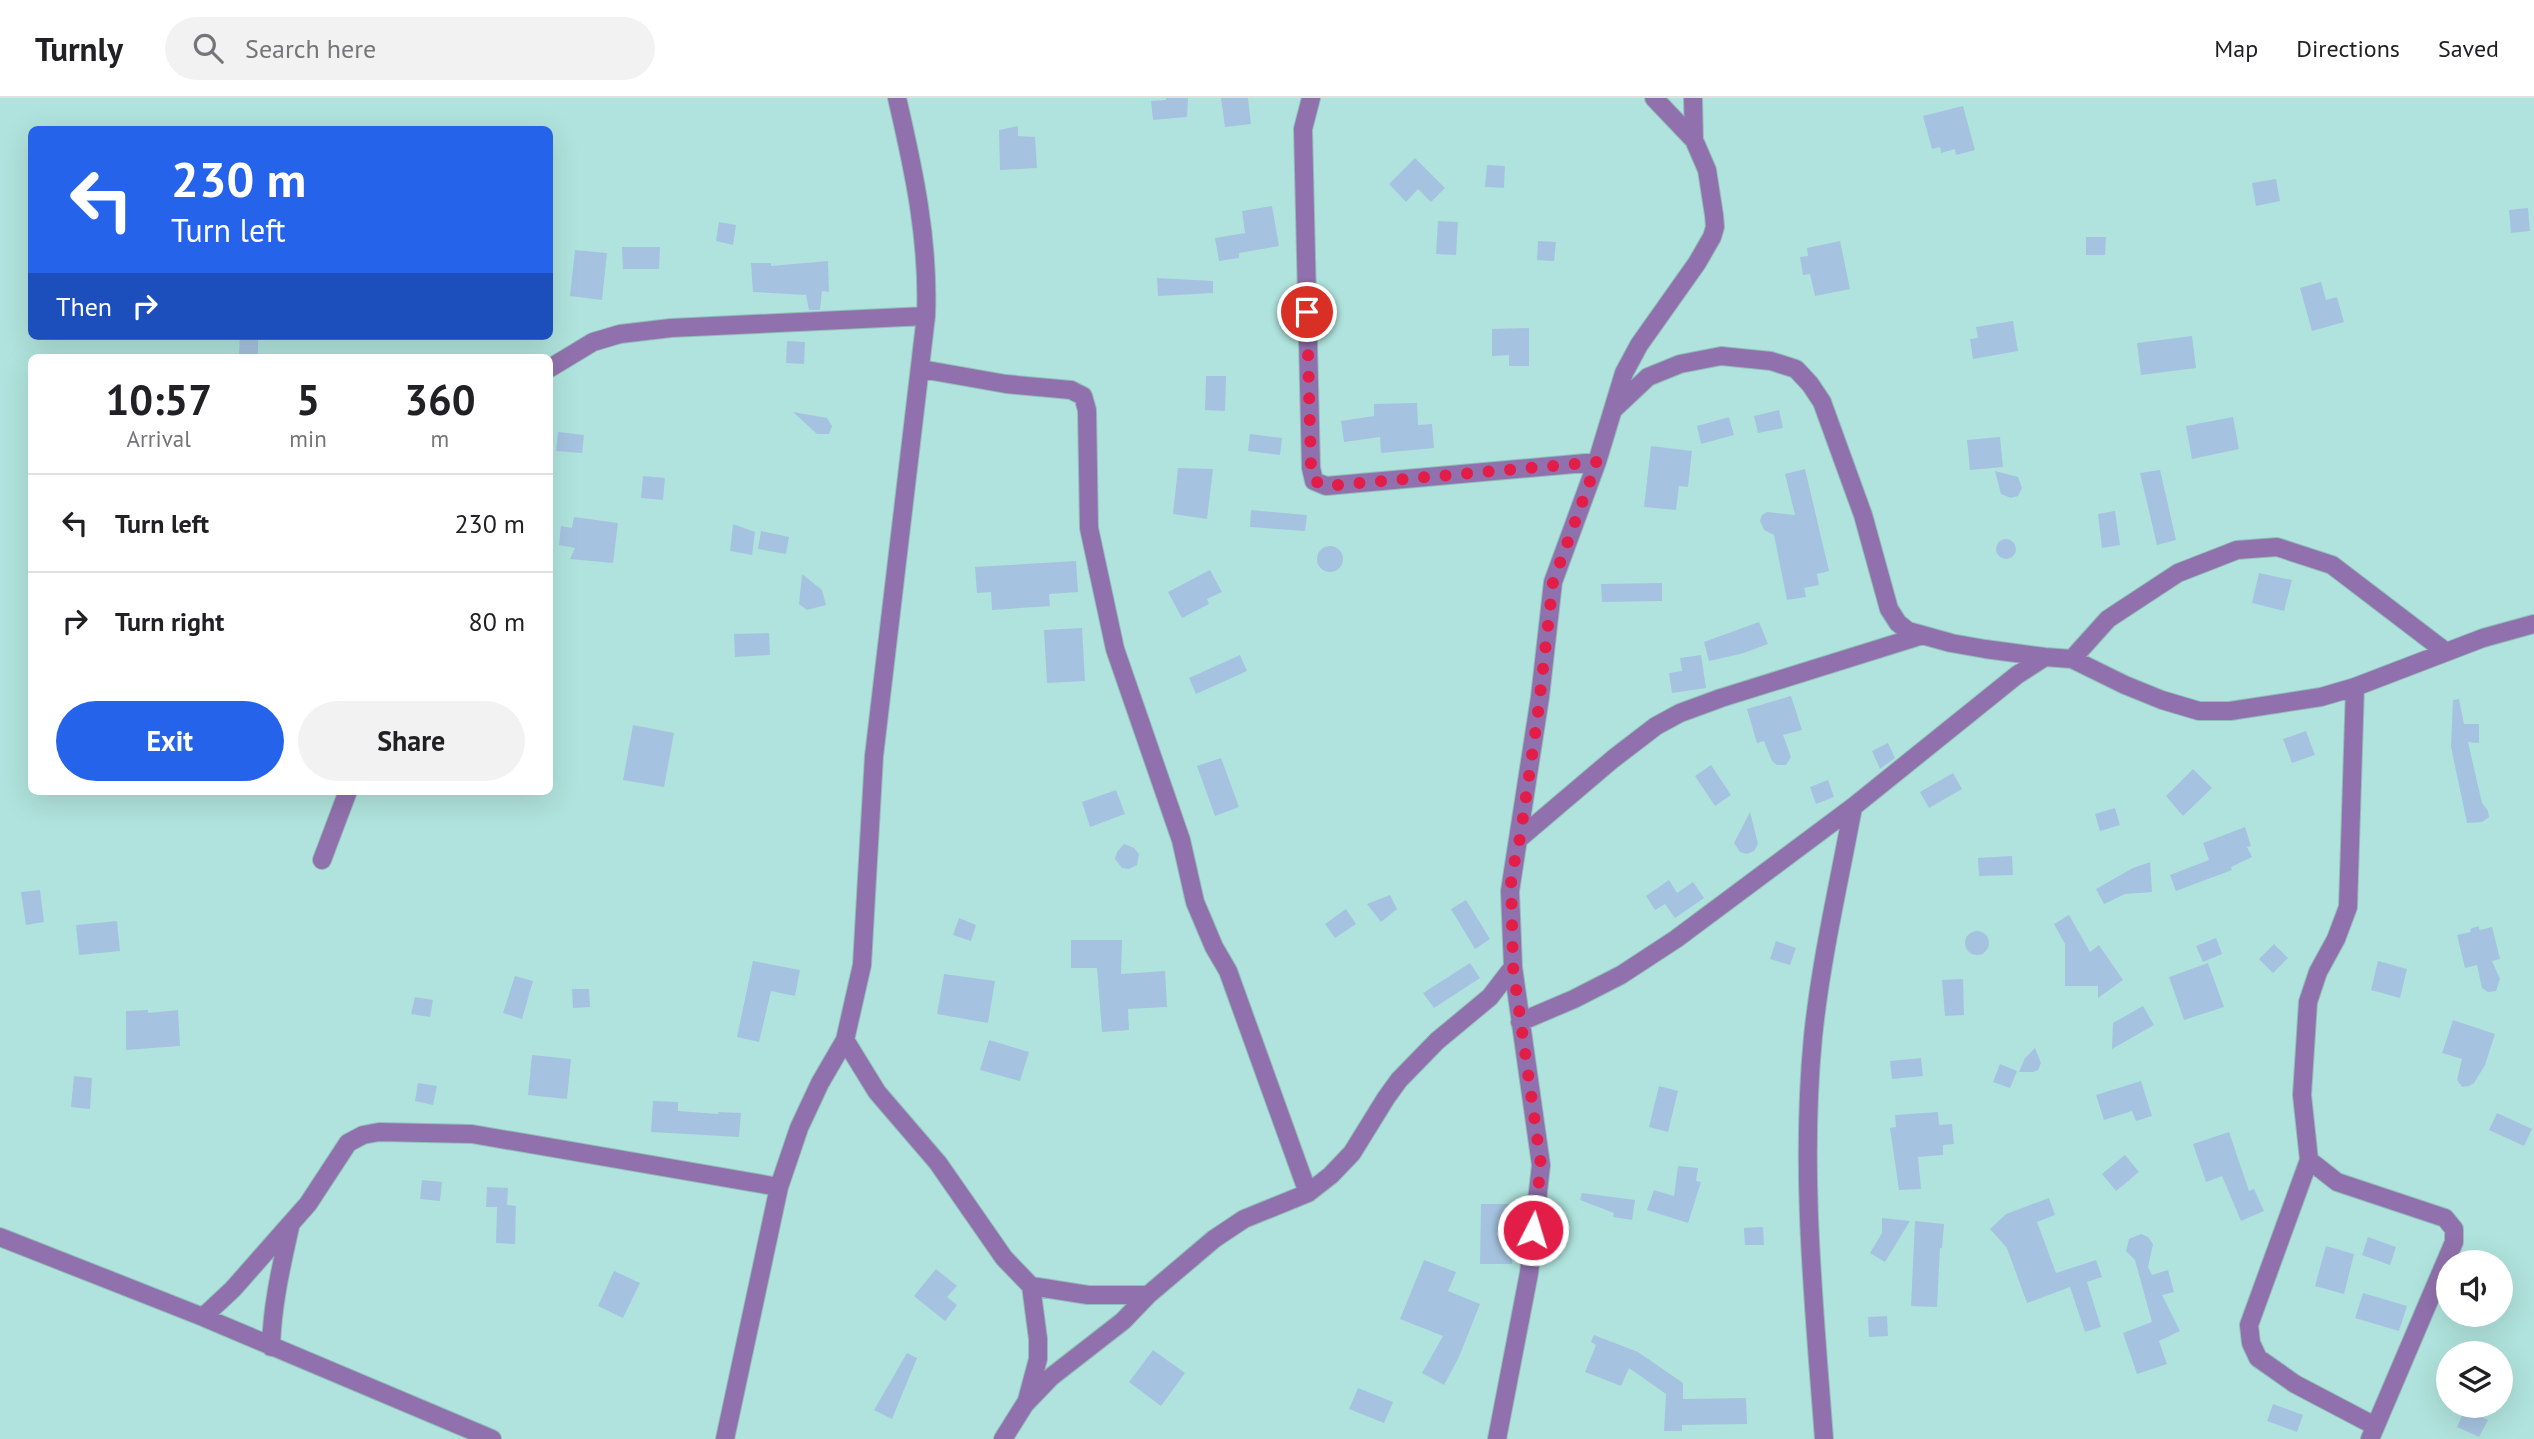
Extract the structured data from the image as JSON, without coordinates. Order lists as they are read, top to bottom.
{
  "page": {
    "header": "Turnly",
    "search": "Search here",
    "nav": ["Map", "Directions", "Saved"],
    "turn": ["230 m", "Turn left"],
    "then": "Then",
    "eta": [
      "10:57",
      "Arrival",
      "5",
      "min",
      "360",
      "m"
    ],
    "list": [
      {
        "name": "Turn left",
        "value": "230 m"
      },
      {
        "name": "Turn right",
        "value": "80 m"
      }
    ],
    "buttons": ["Exit", "Share"]
  }
}
